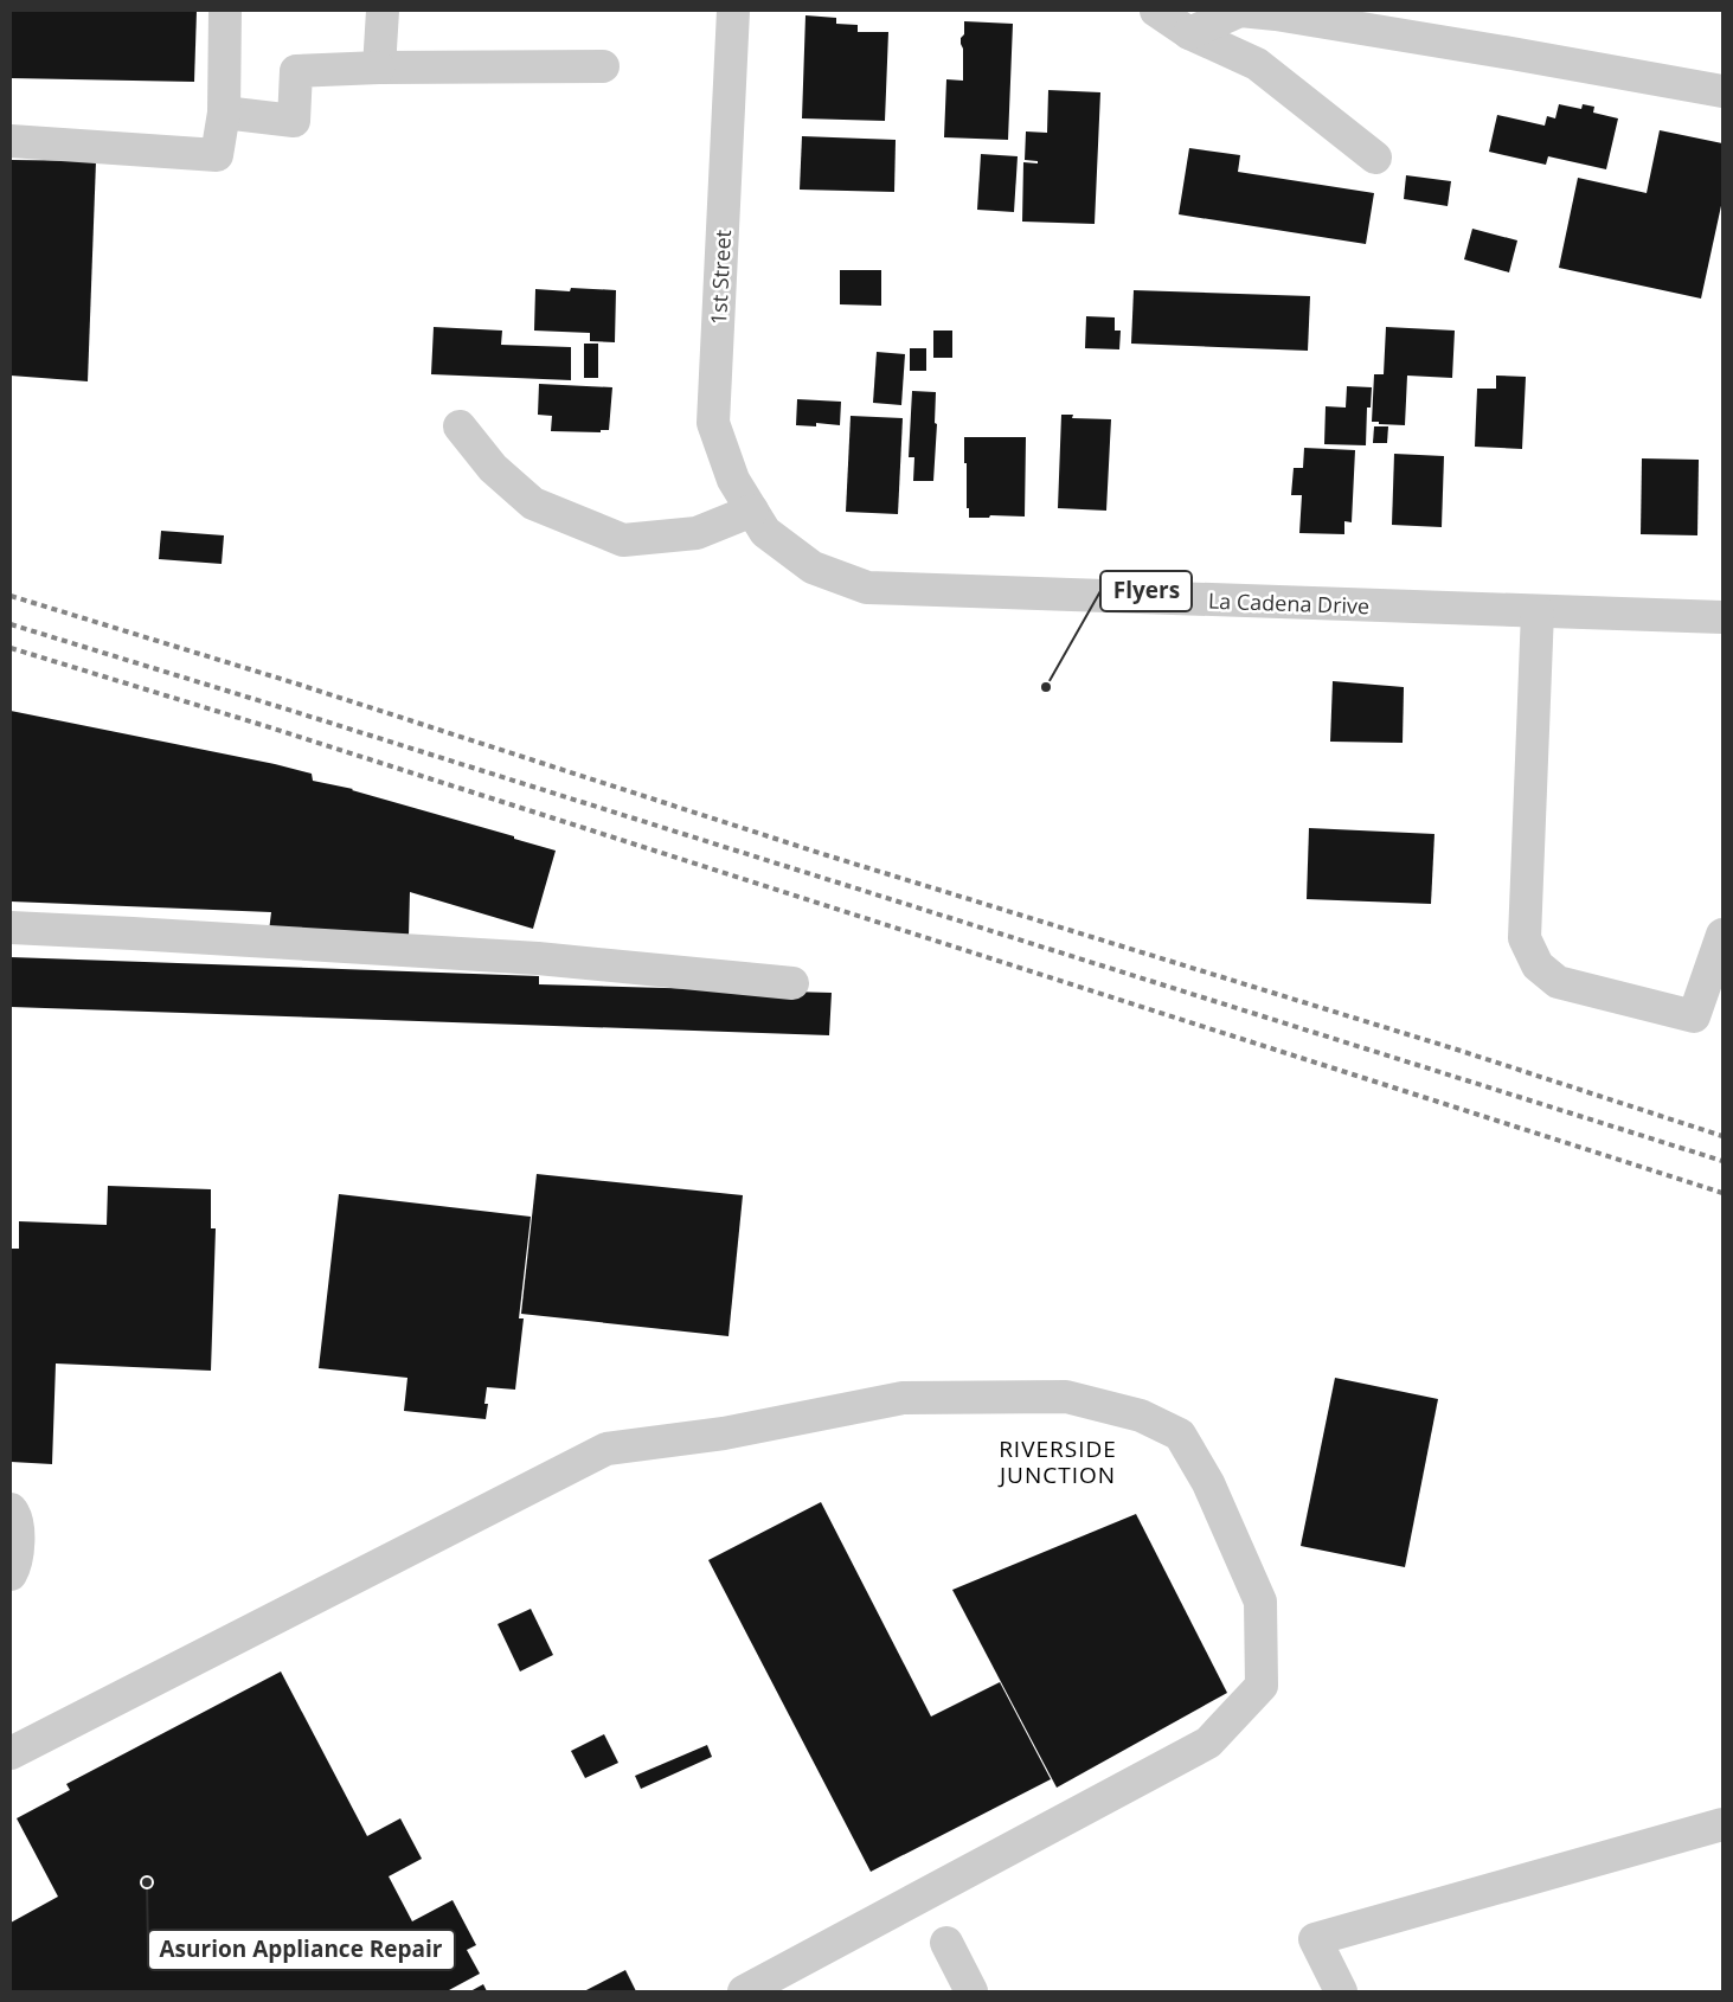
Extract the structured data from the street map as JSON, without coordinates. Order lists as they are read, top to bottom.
{
  "streets": {
    "street": ["1st Street", "La Cadena Drive"]
  },
  "crossings": [
    ["1st Street", "La Cadena Drive"]
  ],
  "districts": ["RIVERSIDE JUNCTION"],
  "places": ["Flyers", "Asurion Appliance Repair"]
}
